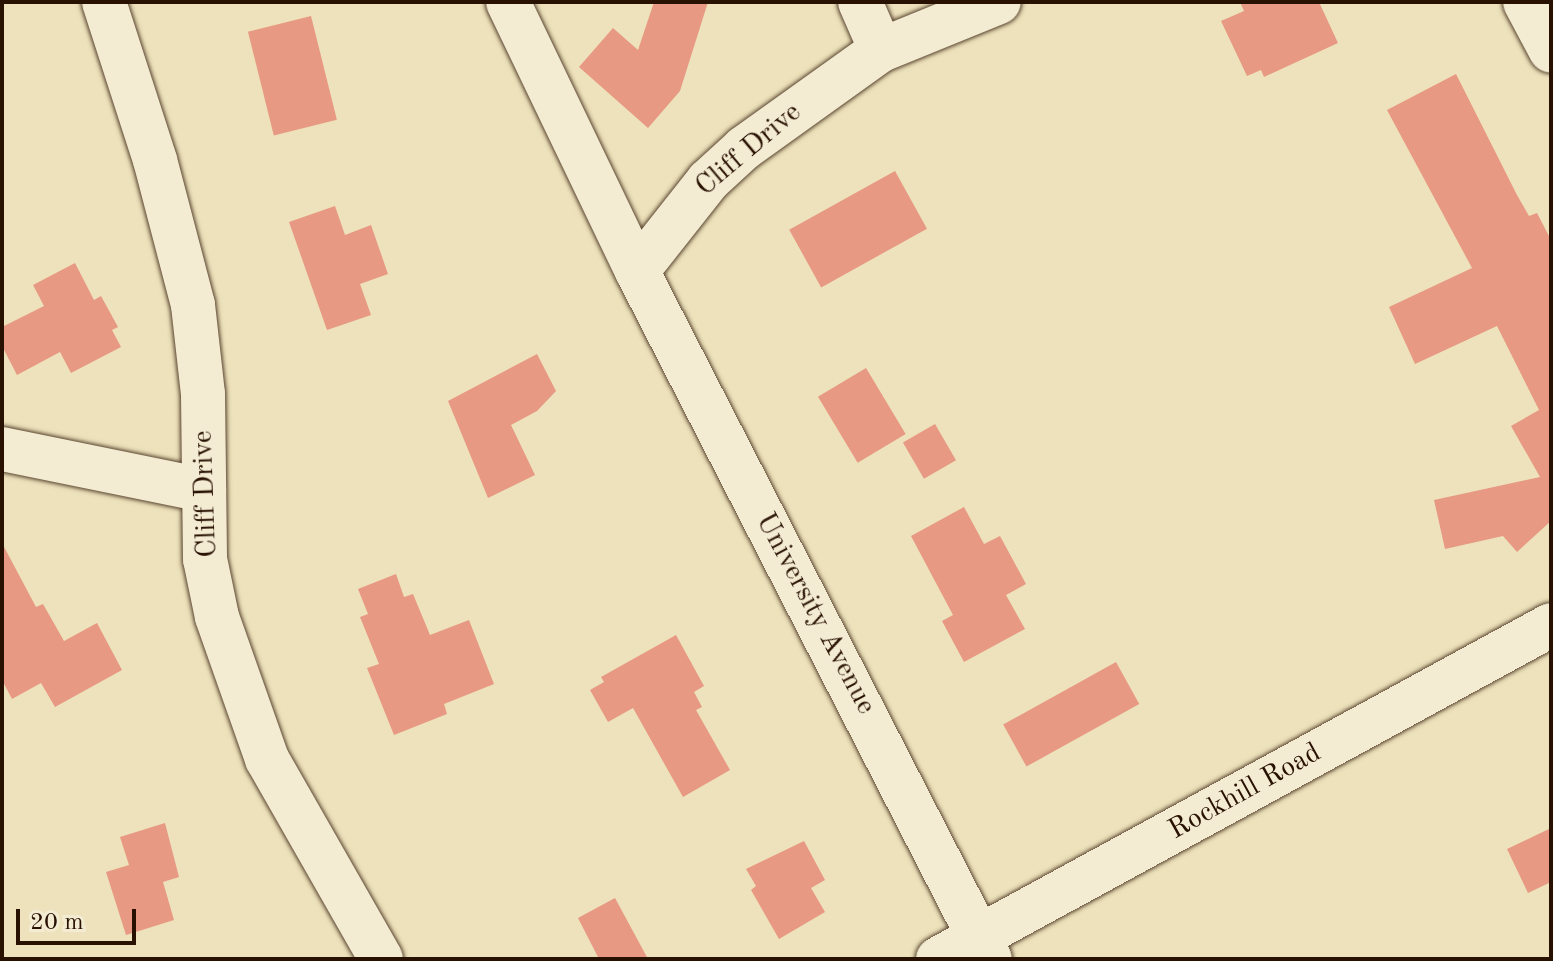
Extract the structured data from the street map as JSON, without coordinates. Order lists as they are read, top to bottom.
{
  "streets": {
    "street": ["Cliff Drive", "University Avenue", "Rockhill Road"]
  },
  "crossings": [
    ["Cliff Drive", "University Avenue"],
    ["University Avenue", "Rockhill Road"]
  ],
  "scale_bar": "20 m"
}
